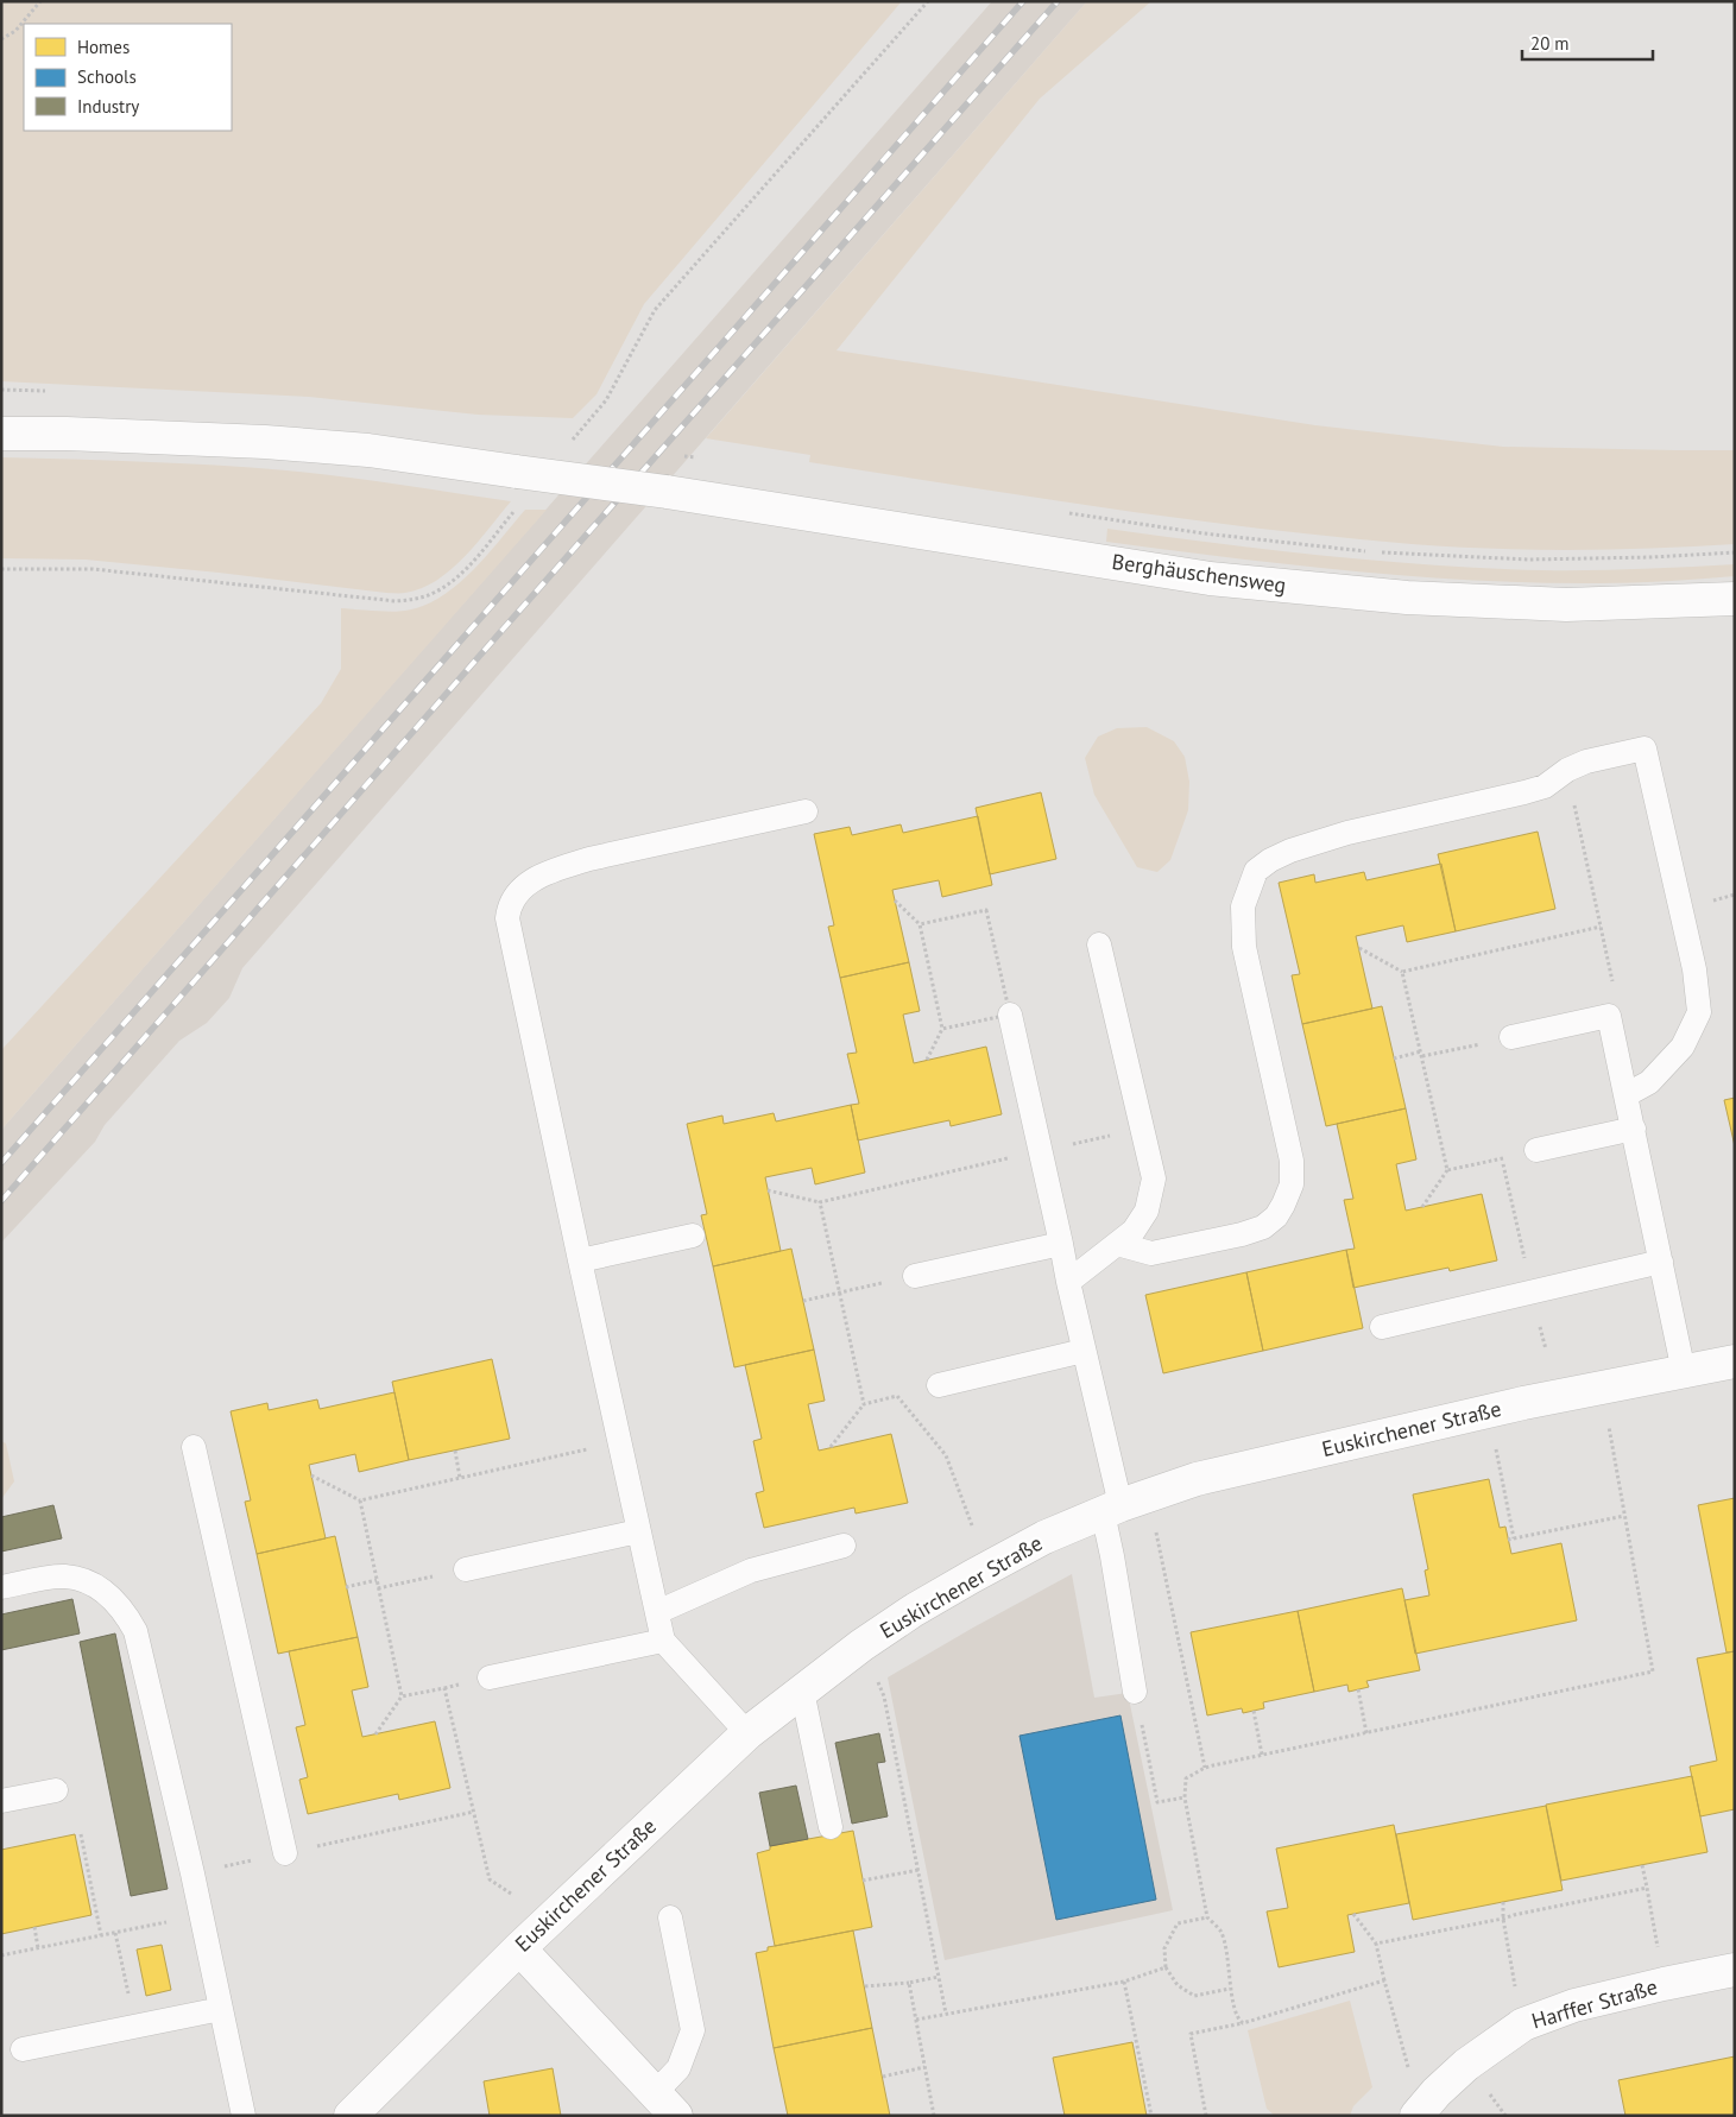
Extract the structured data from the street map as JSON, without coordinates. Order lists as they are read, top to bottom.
{
  "streets": {
    "street": ["Berghäuschensweg", "Euskirchener Straße", "Harffer Straße"]
  },
  "legend": ["Homes", "Schools", "Industry"],
  "scale_bar": "20 m"
}
